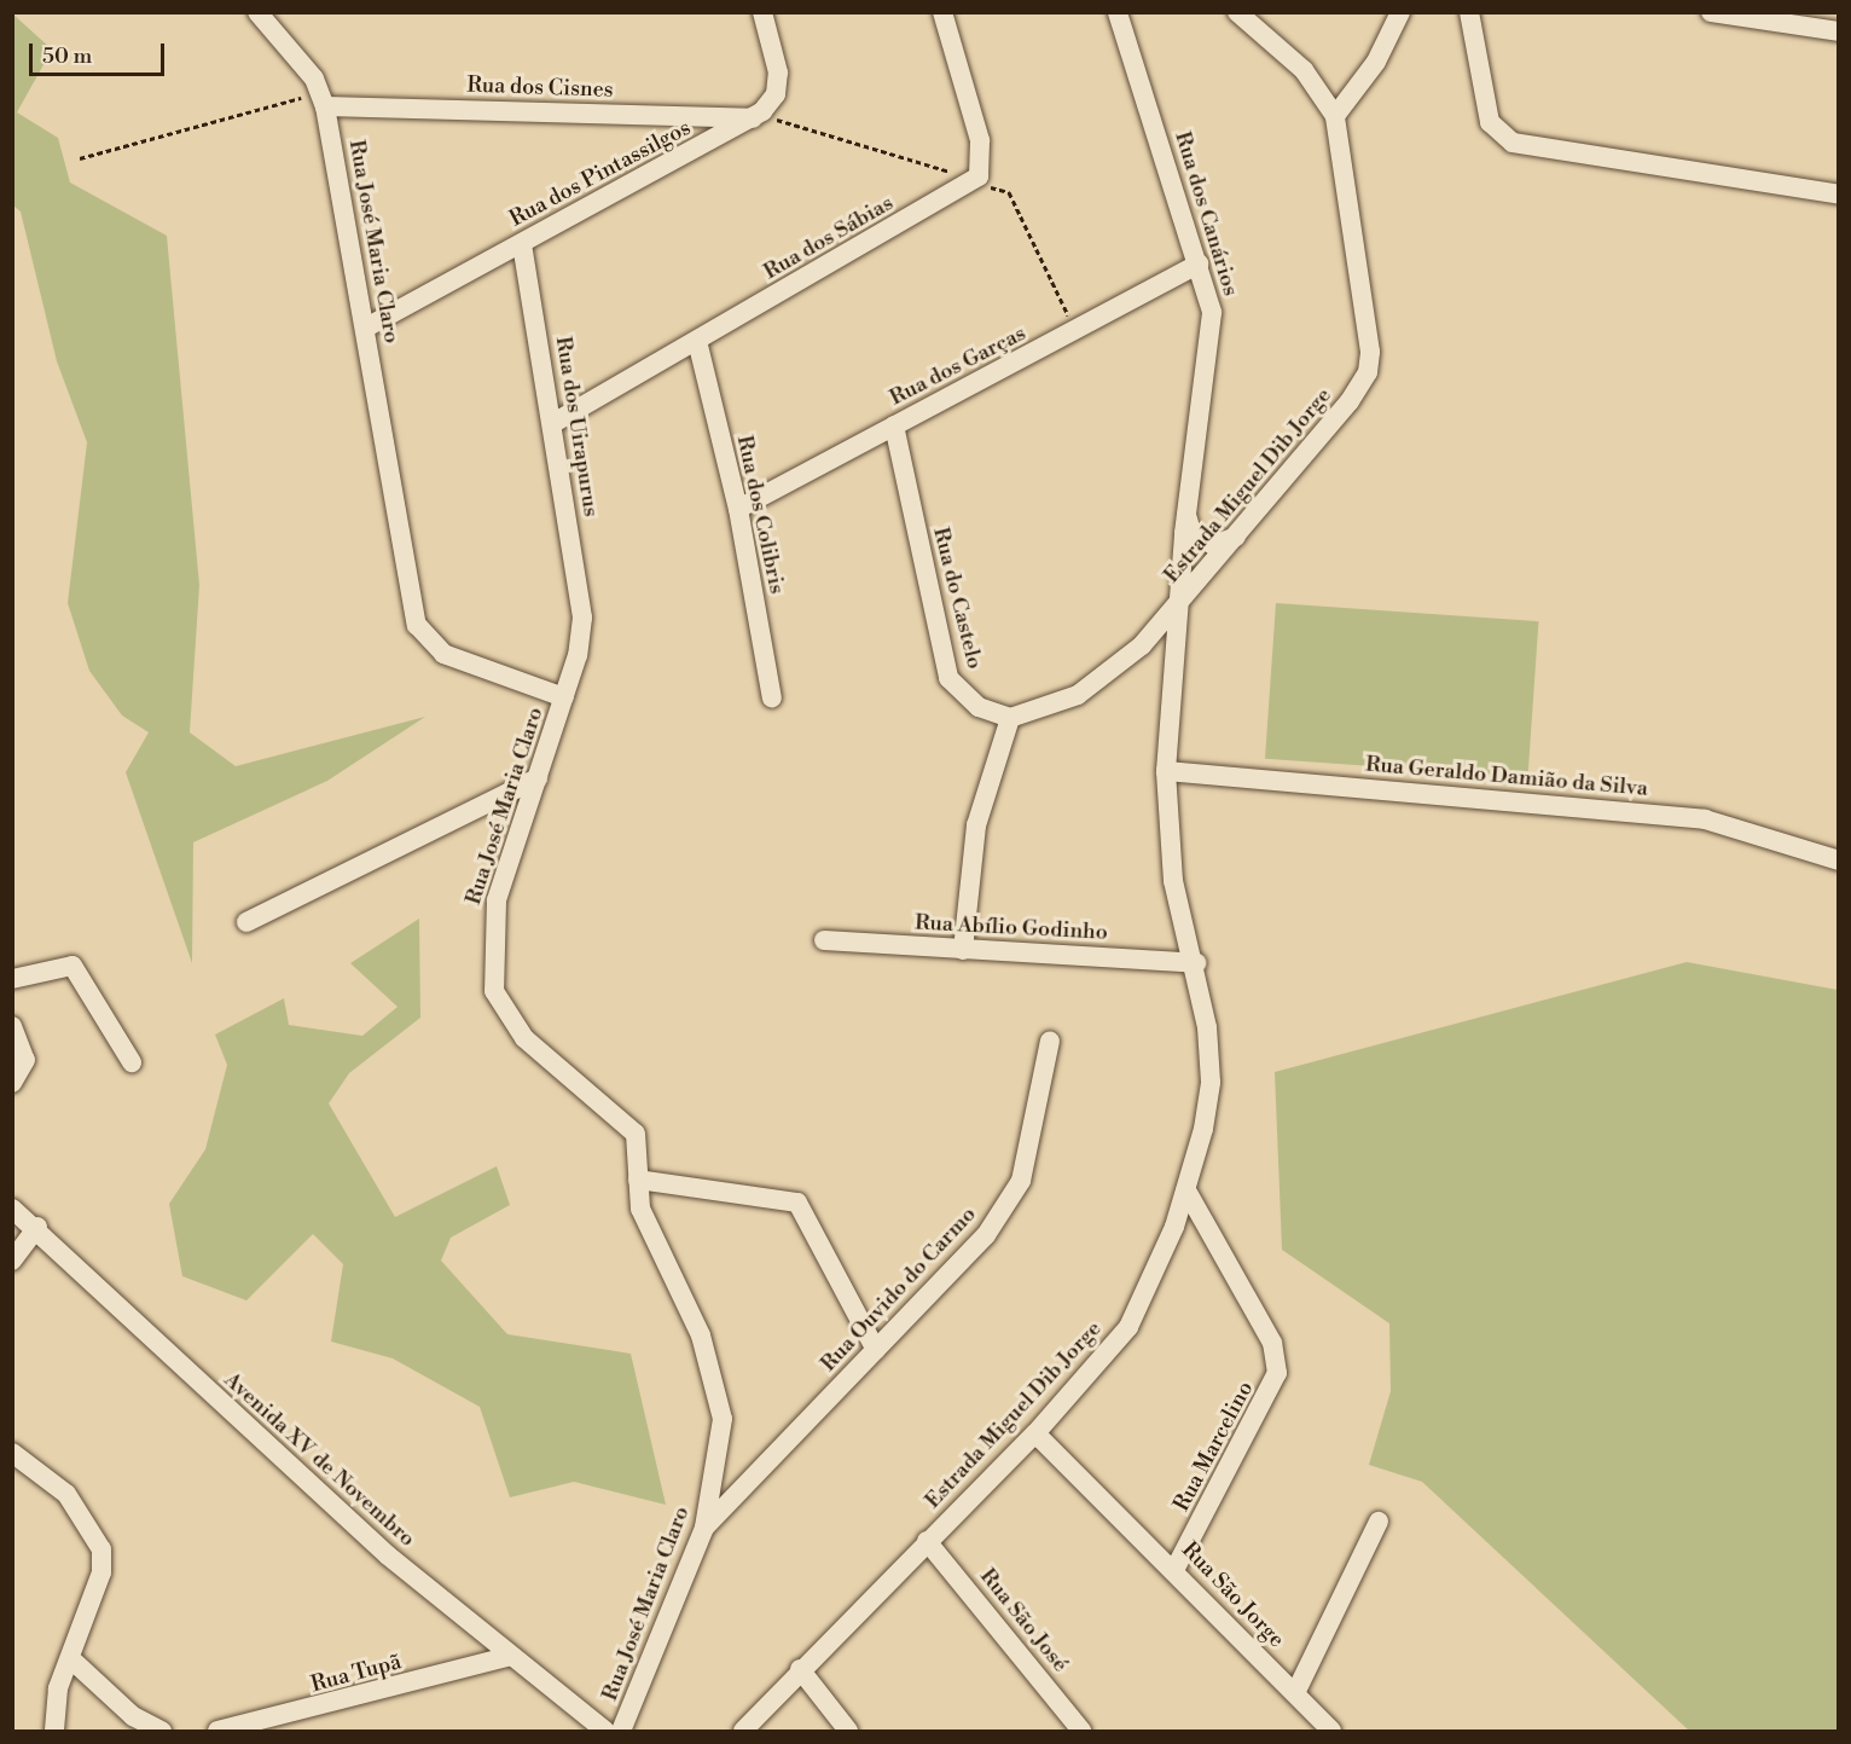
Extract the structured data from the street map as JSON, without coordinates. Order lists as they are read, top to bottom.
{
  "streets": {
    "street": [
      "Rua dos Cisnes",
      "Rua dos Pintassilgos",
      "Rua dos Canários",
      "Rua dos Sábias",
      "Rua José Maria Claro",
      "Rua dos Garças",
      "Rua dos Uirapurus",
      "Estrada Miguel Dib Jorge",
      "Rua dos Colibris",
      "Rua do Castelo",
      "Rua Geraldo Damião da Silva",
      "Rua Abílio Godinho",
      "Rua Ouvido do Carmo",
      "Rua Marcelino",
      "Avenida XV de Novembro",
      "Rua São Jorge",
      "Rua São José",
      "Rua Tupã"
    ]
  },
  "crossings": [
    ["Rua dos Cisnes", "Rua dos Pintassilgos"],
    ["Rua dos Cisnes", "Rua José Maria Claro"],
    ["Rua dos Pintassilgos", "Rua José Maria Claro"],
    ["Rua dos Pintassilgos", "Rua dos Uirapurus"],
    ["Rua dos Canários", "Rua dos Garças"],
    ["Rua dos Canários", "Estrada Miguel Dib Jorge"],
    ["Rua dos Sábias", "Rua dos Uirapurus"],
    ["Rua dos Sábias", "Rua dos Colibris"],
    ["Rua José Maria Claro", "Rua dos Uirapurus"],
    ["Rua José Maria Claro", "Rua Ouvido do Carmo"],
    ["Rua dos Garças", "Rua dos Colibris"],
    ["Rua dos Garças", "Rua do Castelo"],
    ["Estrada Miguel Dib Jorge", "Rua Geraldo Damião da Silva"],
    ["Estrada Miguel Dib Jorge", "Rua Abílio Godinho"],
    ["Estrada Miguel Dib Jorge", "Rua Marcelino"],
    ["Estrada Miguel Dib Jorge", "Rua São Jorge"],
    ["Estrada Miguel Dib Jorge", "Rua São José"],
    ["Rua Marcelino", "Rua São Jorge"],
    ["Avenida XV de Novembro", "Rua Tupã"]
  ],
  "scale_bar": "50 m"
}
